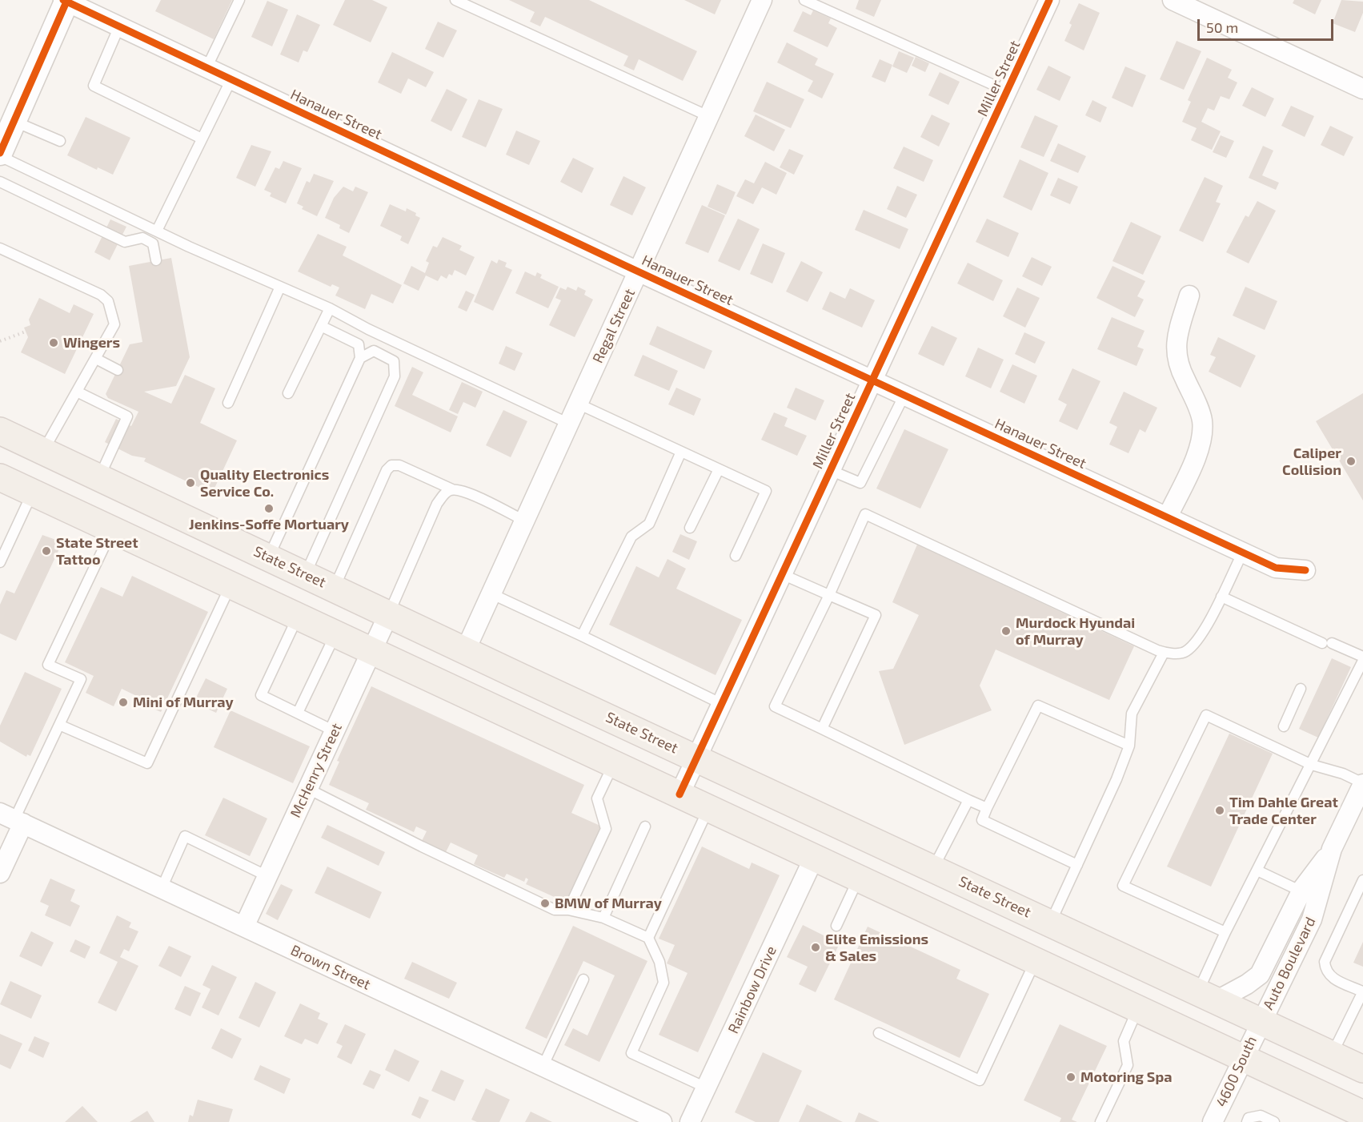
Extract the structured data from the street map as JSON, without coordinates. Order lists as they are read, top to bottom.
{
  "streets": {
    "main road": ["State Street"],
    "street": [
      "Miller Street",
      "Hanauer Street",
      "Regal Street",
      "McHenry Street",
      "Auto Boulevard",
      "Brown Street",
      "Rainbow Drive",
      "4600 South"
    ]
  },
  "crossings": [
    ["Miller Street", "Hanauer Street"],
    ["Miller Street", "State Street"],
    ["Hanauer Street", "Regal Street"],
    ["Regal Street", "State Street"],
    ["State Street", "McHenry Street"],
    ["State Street", "Auto Boulevard"],
    ["State Street", "4600 South"],
    ["McHenry Street", "Brown Street"],
    ["Auto Boulevard", "4600 South"]
  ],
  "places": [
    "Wingers",
    "Caliper Collision",
    "Quality Electronics Service Co.",
    "Jenkins-Soffe Mortuary",
    "State Street Tattoo",
    "Murdock Hyundai of Murray",
    "Mini of Murray",
    "Tim Dahle Great Trade Center",
    "BMW of Murray",
    "Elite Emissions & Sales",
    "Motoring Spa"
  ],
  "scale_bar": "50 m"
}
